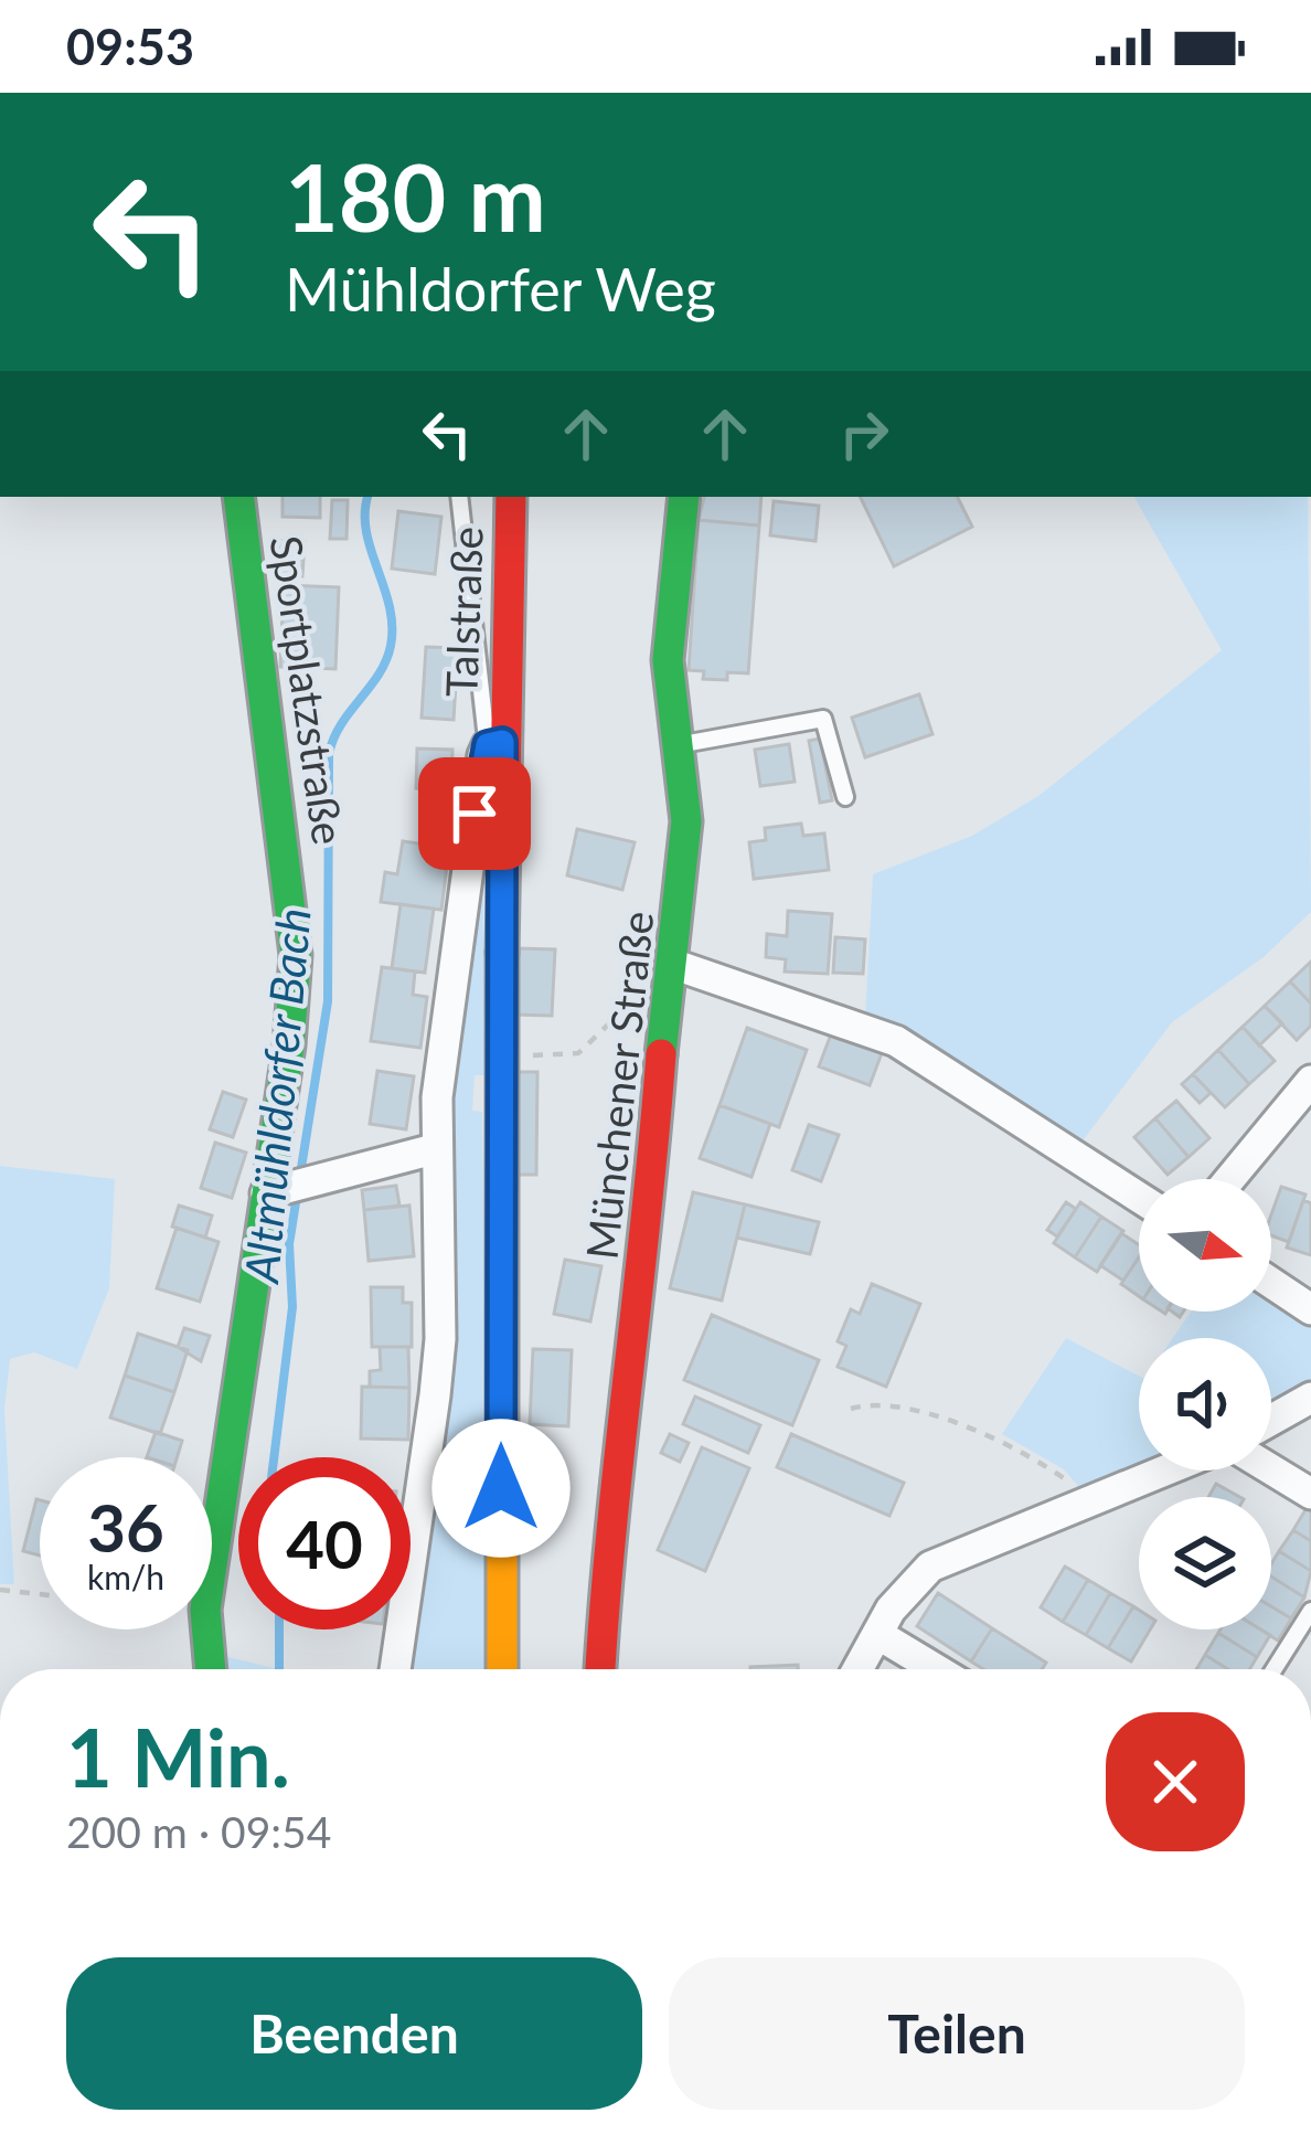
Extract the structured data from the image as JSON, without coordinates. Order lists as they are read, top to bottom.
{
  "streets": {
    "street": ["Talstraße", "Sportplatzstraße", "Münchener Straße"]
  },
  "water": ["Altmühldorfer Bach"],
  "north": "right",
  "page": {
    "status": "09:53",
    "turn": ["180 m", "Mühldorfer Weg"],
    "speed": "36 km/h",
    "limit": "40",
    "heading": ["1 Min.", "200 m · 09:54"],
    "buttons": ["Beenden", "Teilen"]
  }
}
